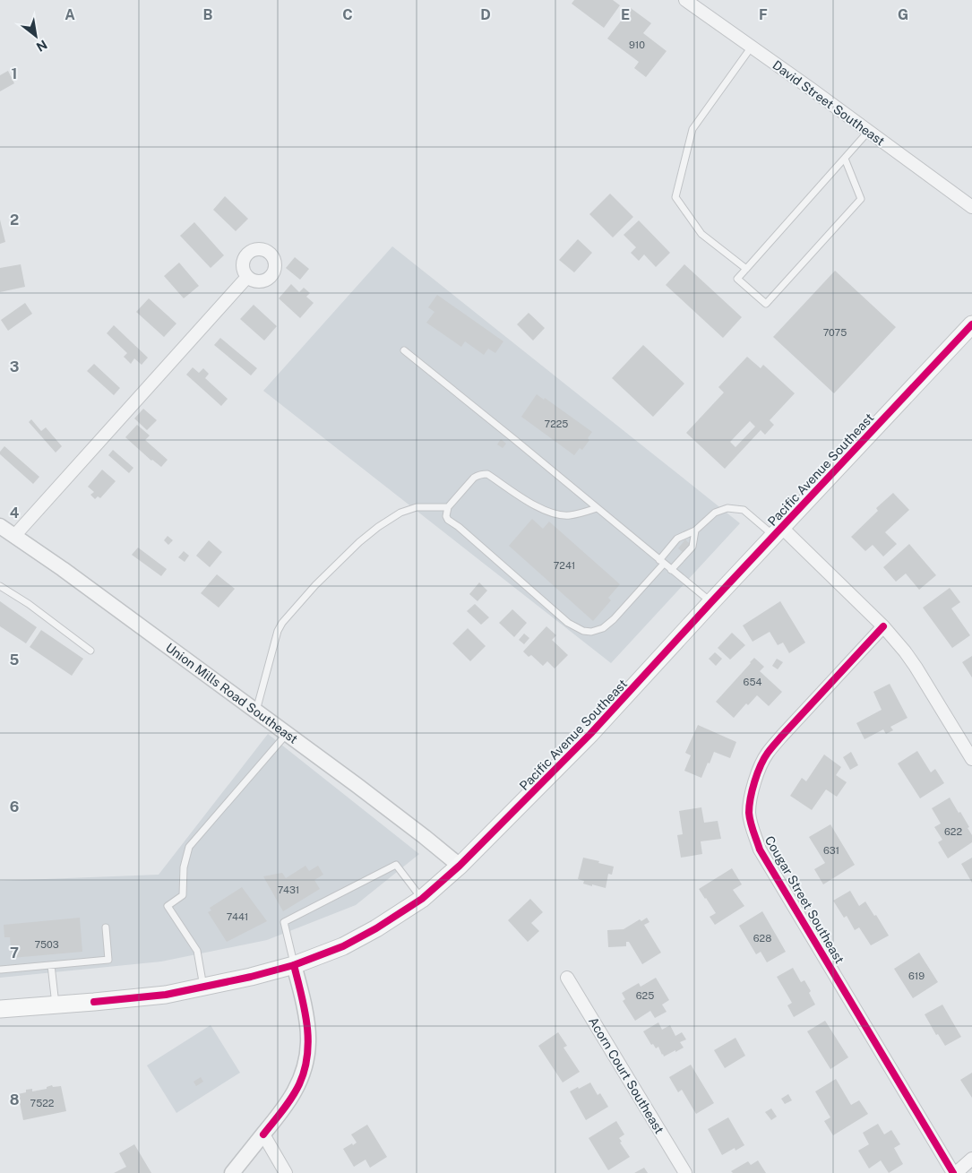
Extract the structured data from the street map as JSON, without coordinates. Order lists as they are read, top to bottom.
{
  "streets": {
    "main road": ["Pacific Avenue Southeast"],
    "street": [
      "David Street Southeast",
      "Union Mills Road Southeast",
      "Cougar Street Southeast",
      "Acorn Court Southeast"
    ]
  },
  "crossings": [
    ["Pacific Avenue Southeast", "Union Mills Road Southeast"]
  ],
  "house_numbers": [
    "910",
    "7075",
    "7225",
    "7241",
    "654",
    "622",
    "631",
    "7431",
    "7441",
    "628",
    "7503",
    "619",
    "625",
    "7522"
  ],
  "north": "bottom right",
  "grid": {
    "columns": [
      "A",
      "B",
      "C",
      "D",
      "E",
      "F",
      "G"
    ],
    "rows": [
      "1",
      "2",
      "3",
      "4",
      "5",
      "6",
      "7",
      "8"
    ]
  }
}
